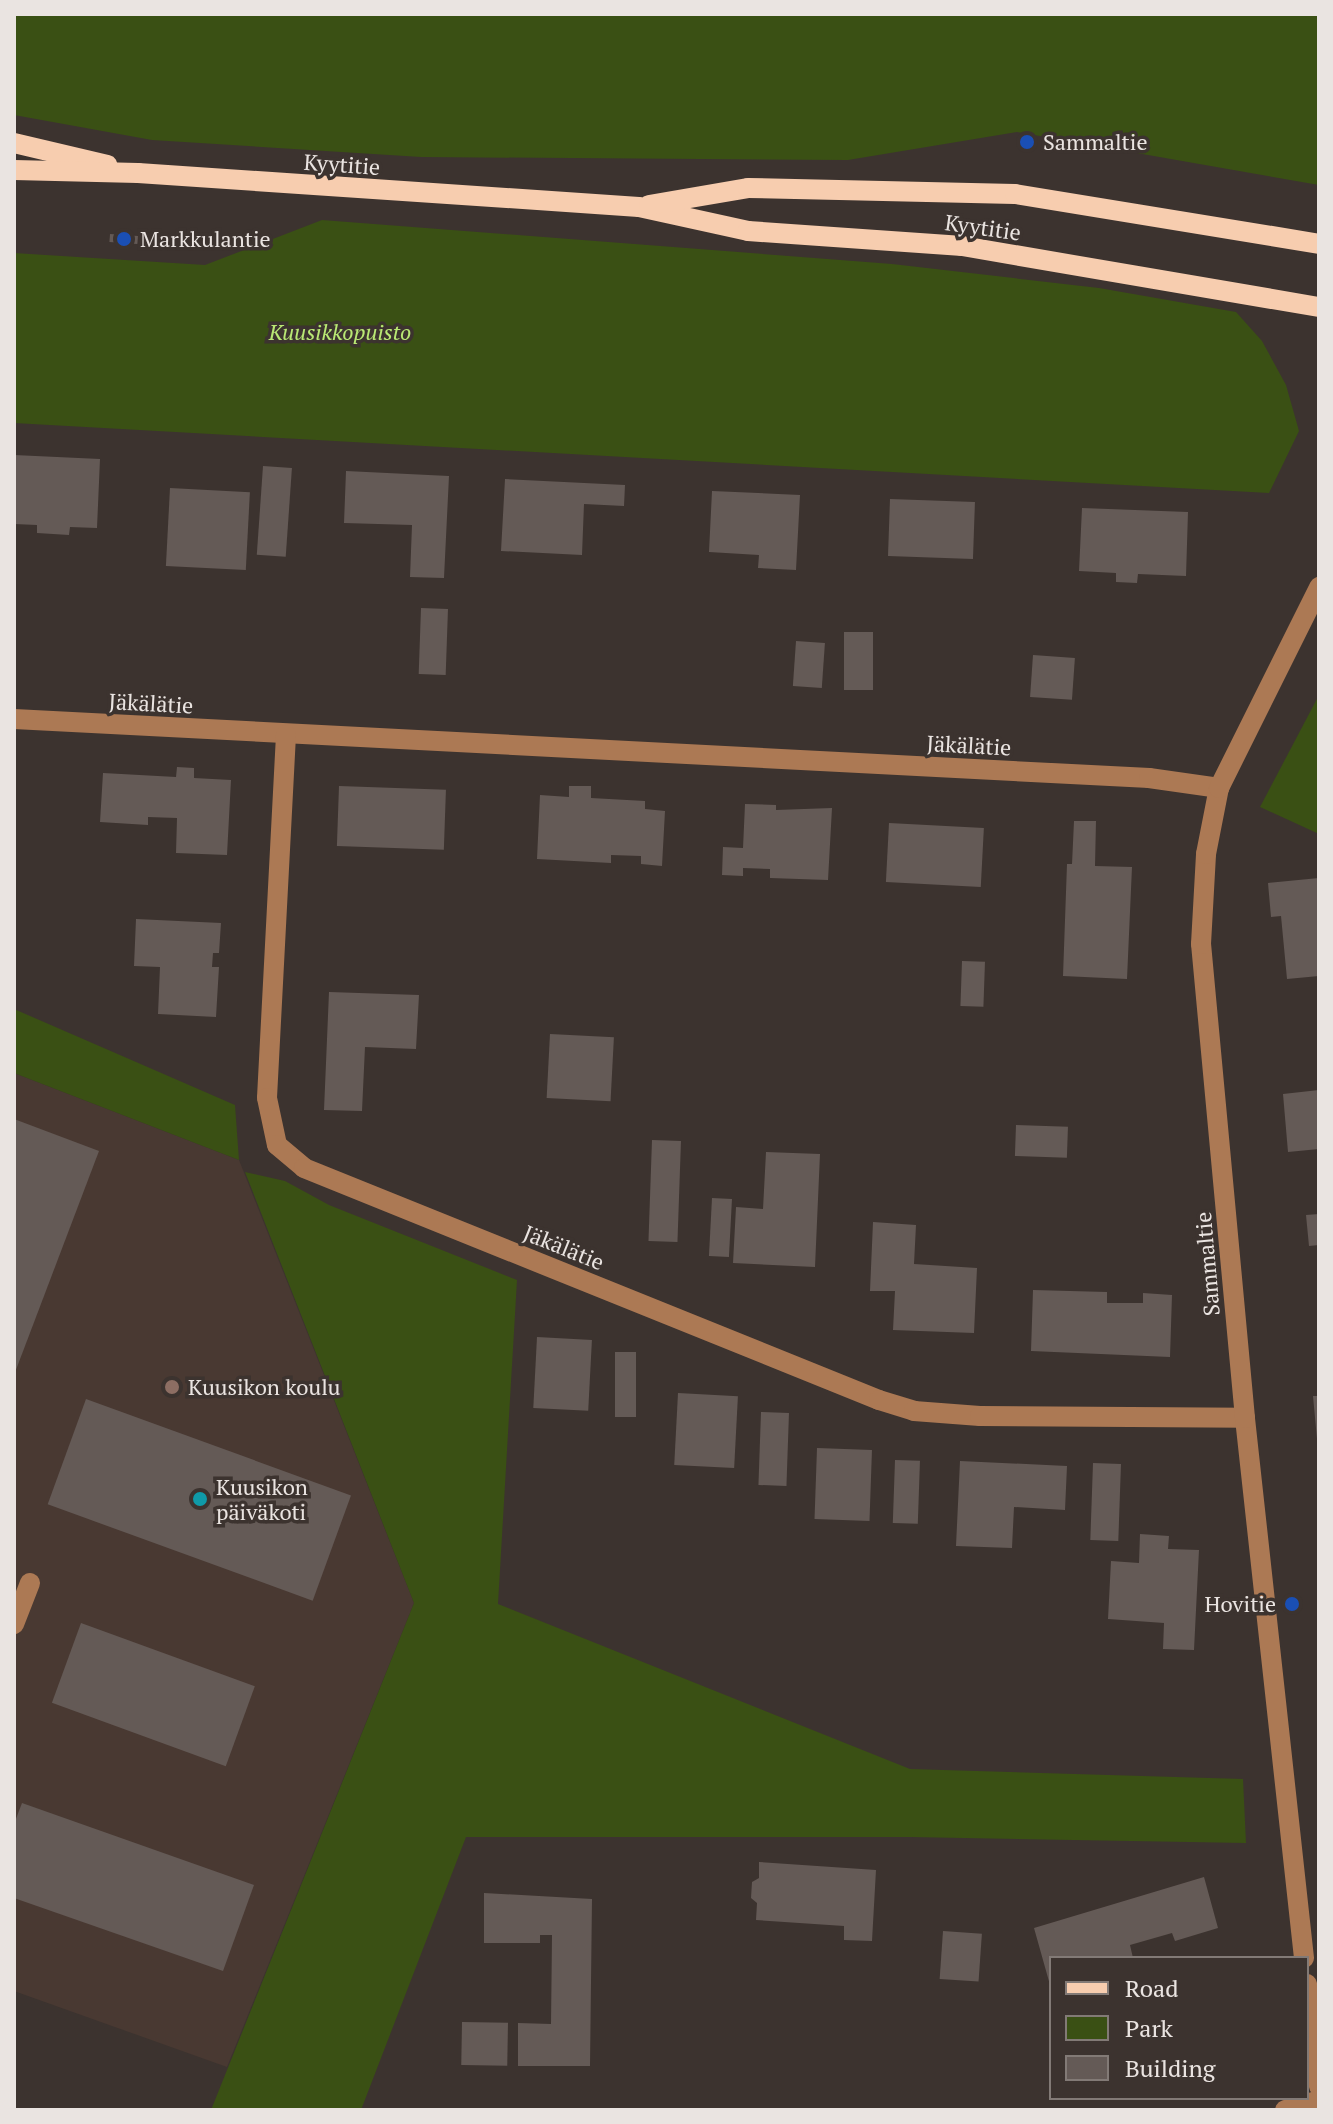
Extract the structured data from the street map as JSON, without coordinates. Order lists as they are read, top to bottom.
{
  "streets": {
    "main road": ["Kyytitie"],
    "street": ["Jäkälätie", "Sammaltie"]
  },
  "crossings": [
    ["Jäkälätie", "Sammaltie"]
  ],
  "parks": ["Kuusikkopuisto"],
  "places": [
    "Sammaltie",
    "Markkulantie",
    "Kuusikon koulu",
    "Kuusikon päiväkoti",
    "Hovitie"
  ],
  "legend": ["Road", "Park", "Building"]
}
